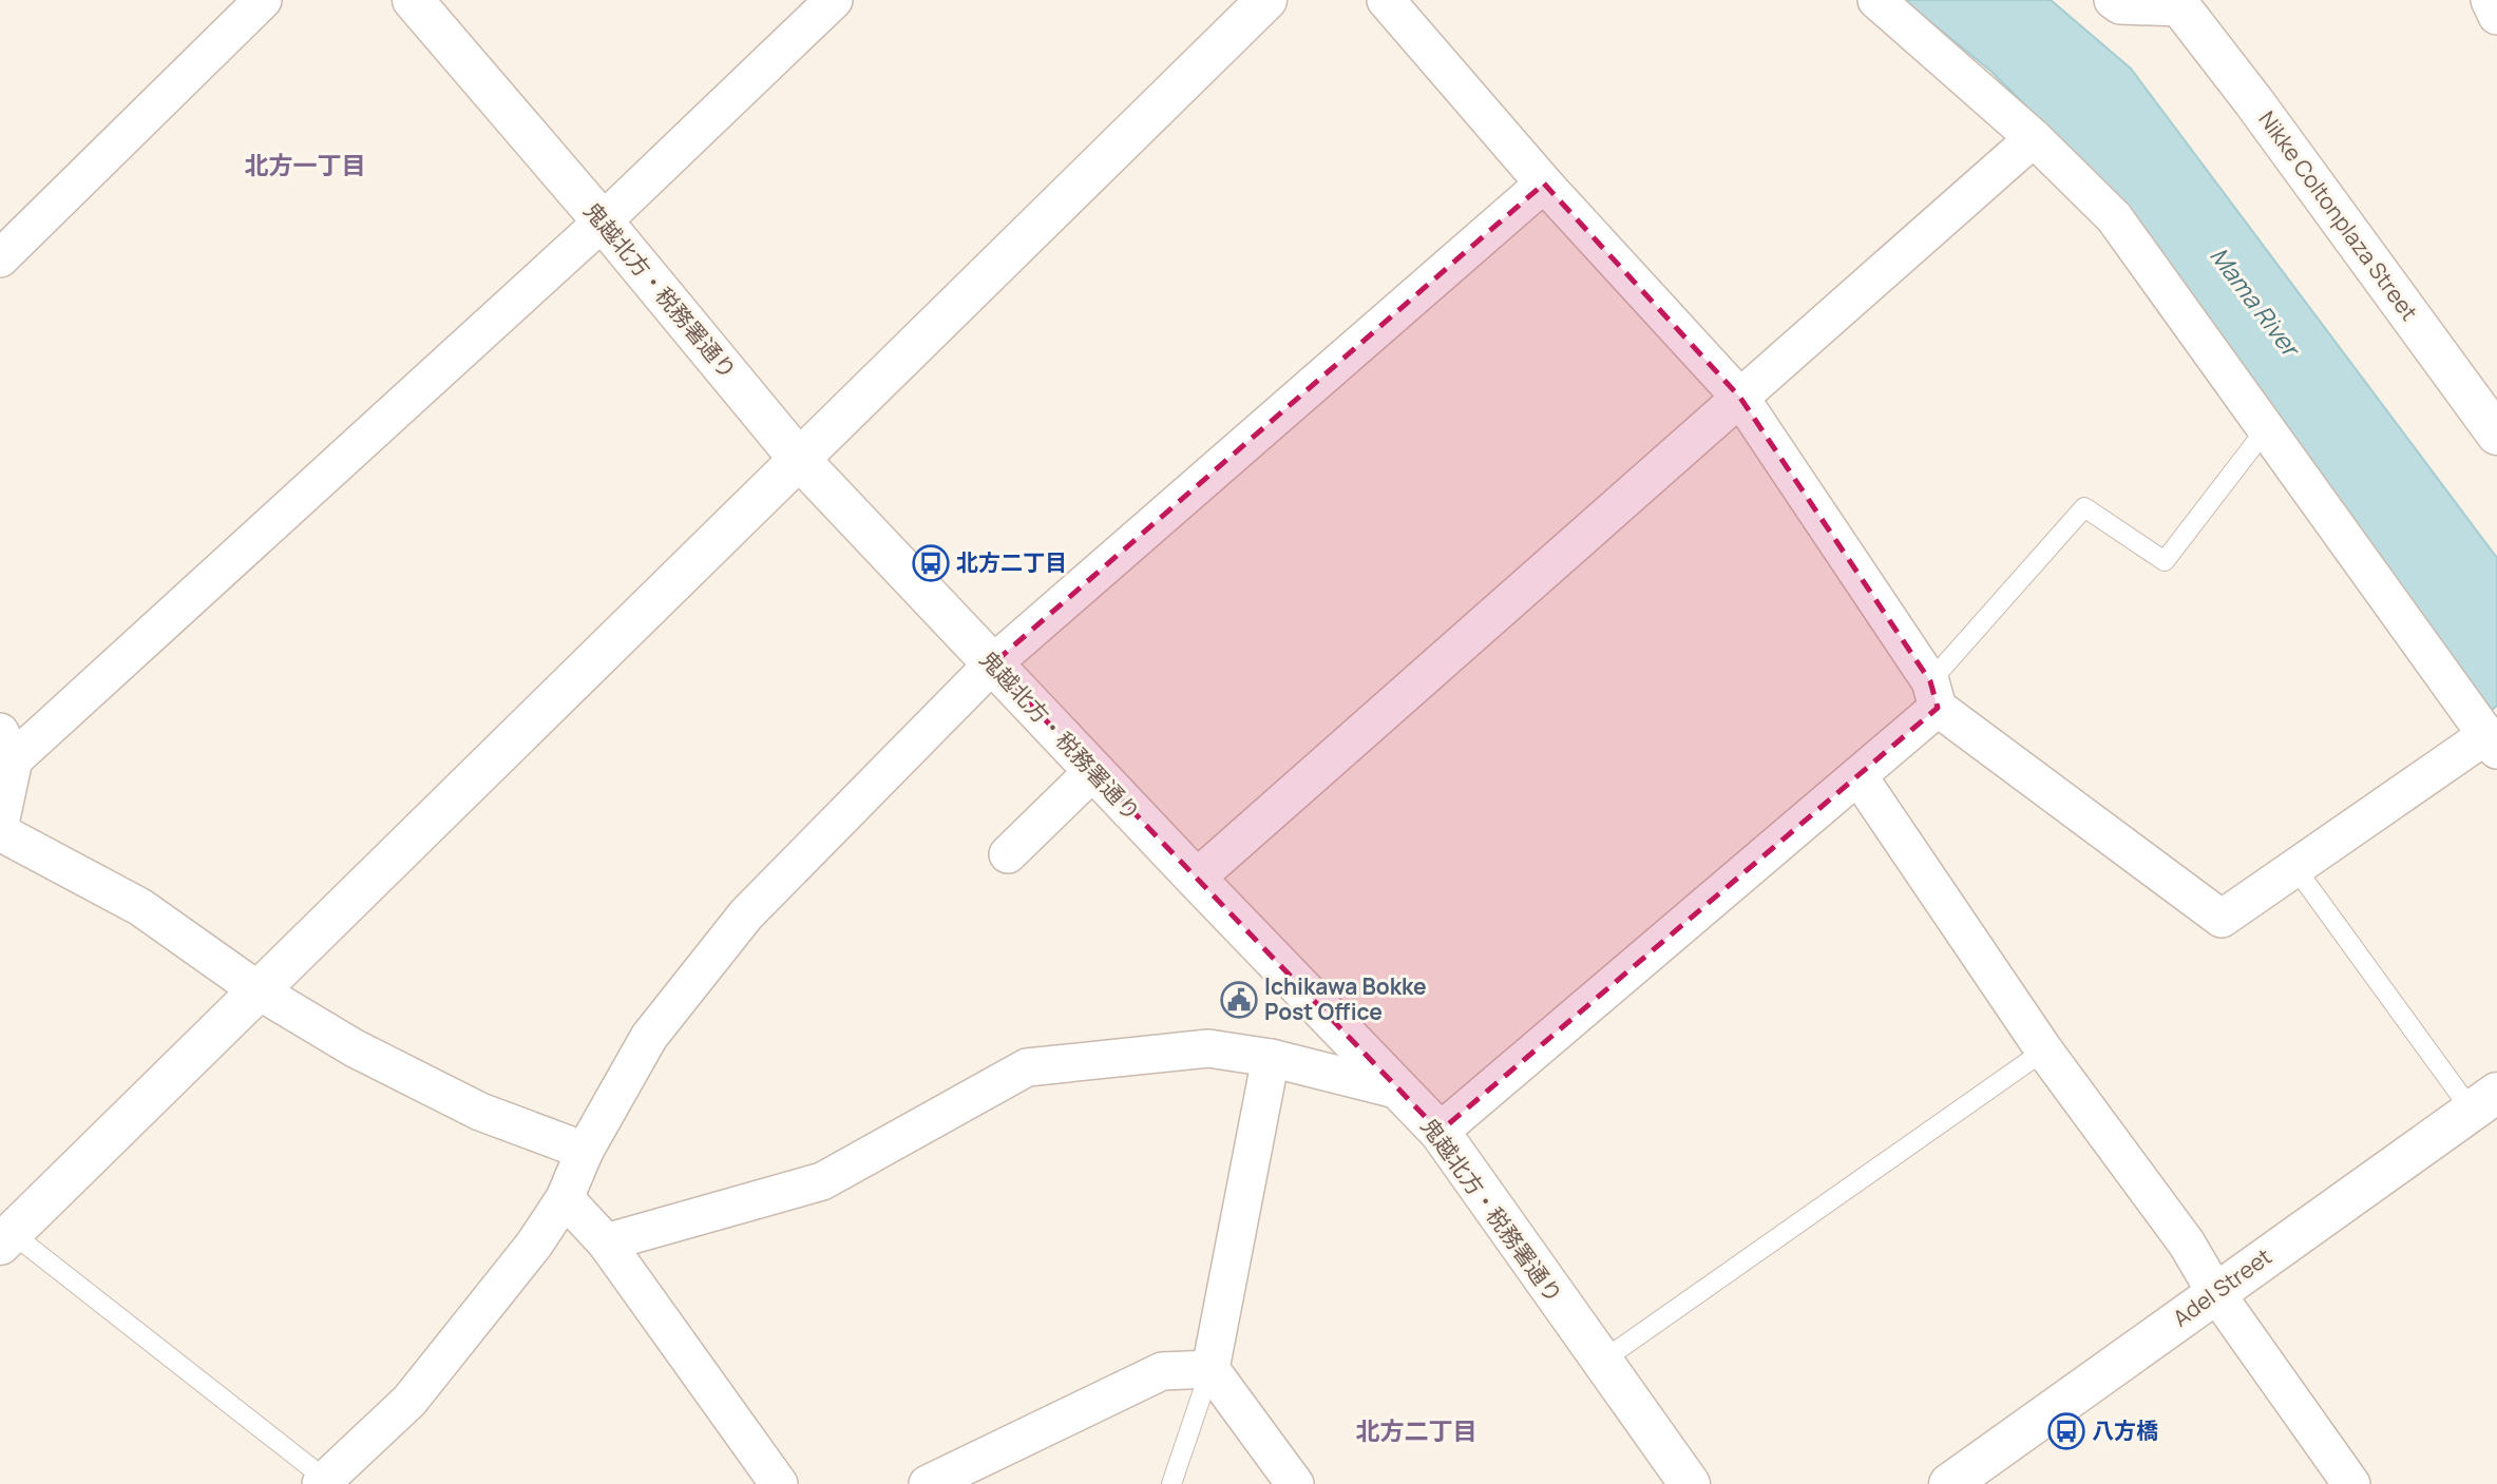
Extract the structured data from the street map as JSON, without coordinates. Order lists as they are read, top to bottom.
{
  "streets": {
    "street": ["Nikke Coltonplaza Street", "鬼越北方・税務署通り", "Adel Street"]
  },
  "districts": ["北方一丁目", "北方二丁目"],
  "water": ["Mama River"],
  "places": {
    "bus stop": ["北方二丁目", "八方橋"],
    "public building": ["Ichikawa Bokke Post Office"]
  }
}
